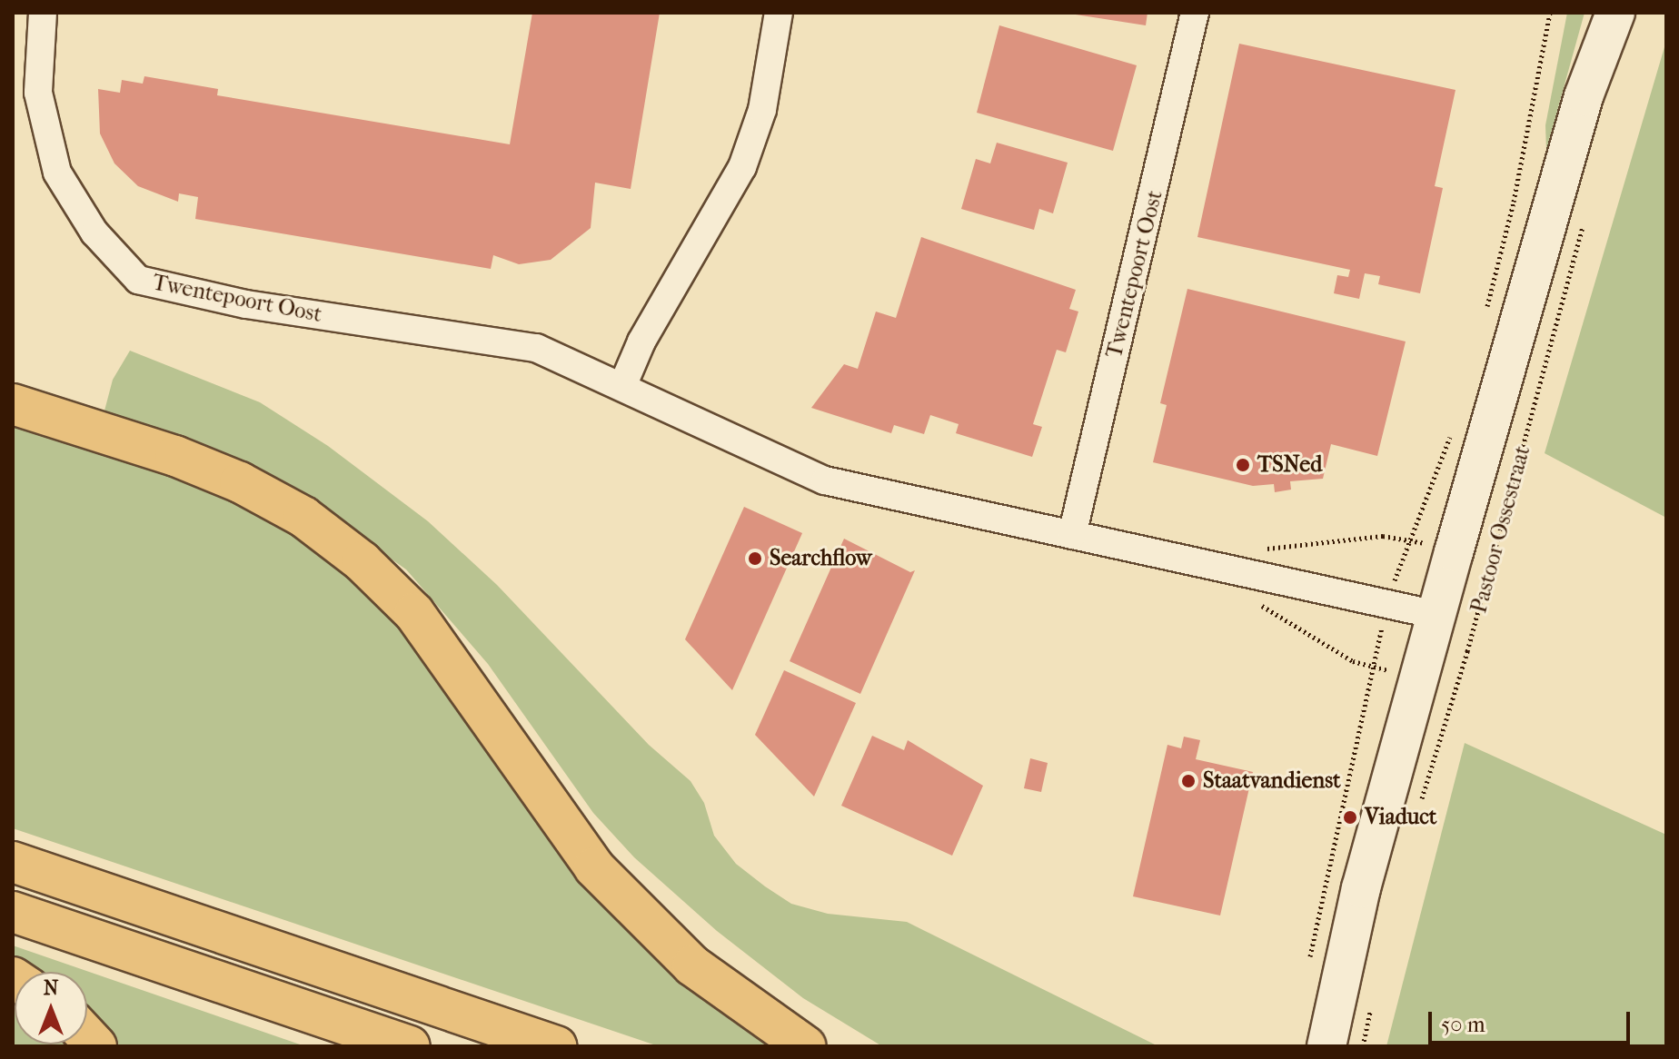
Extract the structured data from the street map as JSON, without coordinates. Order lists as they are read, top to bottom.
{
  "streets": {
    "main road": ["Pastoor Ossestraat"],
    "street": ["Twentepoort Oost"]
  },
  "crossings": [
    ["Twentepoort Oost", "Pastoor Ossestraat"]
  ],
  "places": [
    "TSNed",
    "Searchflow",
    "Staatvandienst",
    "Viaduct"
  ],
  "scale_bar": "50 m",
  "north": "top"
}
